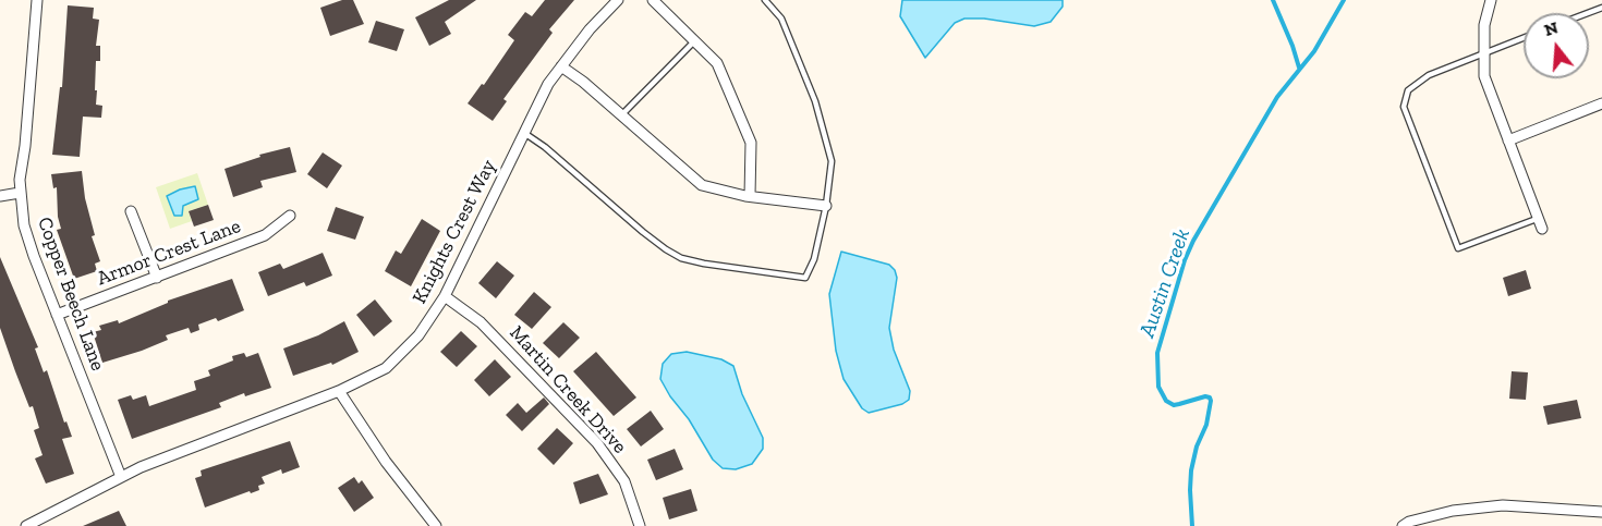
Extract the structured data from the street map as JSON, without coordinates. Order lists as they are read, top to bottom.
{
  "streets": {
    "street": [
      "Knights Crest Way",
      "Armor Crest Lane",
      "Copper Beech Lane",
      "Martin Creek Drive"
    ]
  },
  "crossings": [
    ["Knights Crest Way", "Copper Beech Lane"],
    ["Knights Crest Way", "Martin Creek Drive"],
    ["Armor Crest Lane", "Copper Beech Lane"]
  ],
  "water": ["Austin Creek"],
  "north": "top"
}
